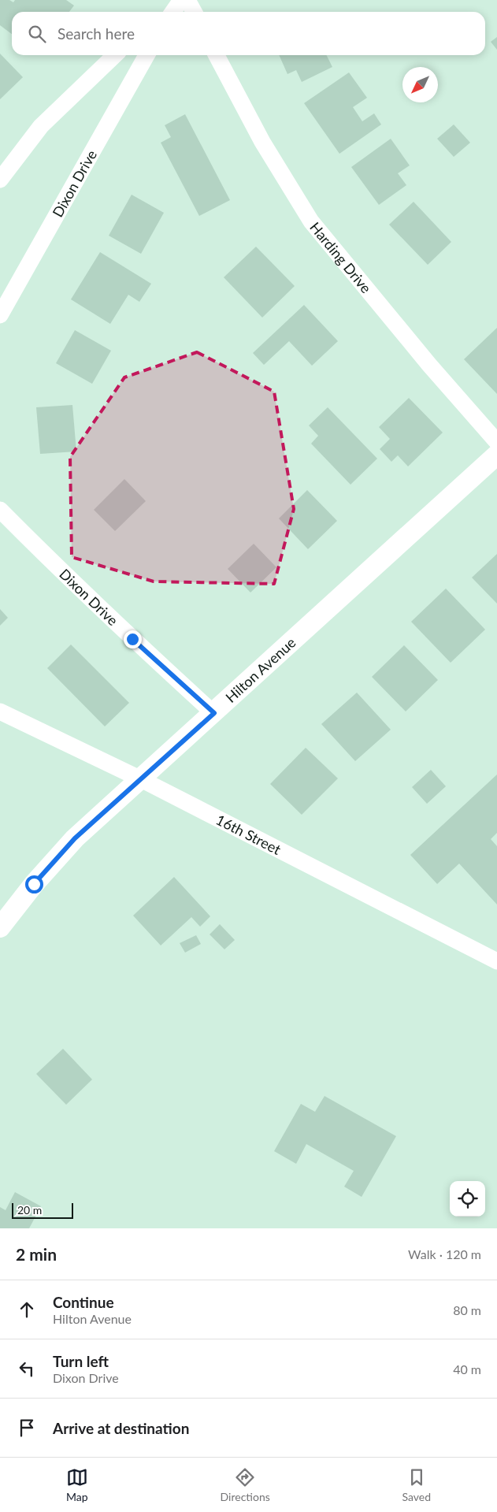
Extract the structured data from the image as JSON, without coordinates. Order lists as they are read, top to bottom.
{
  "streets": {
    "street": [
      "Dixon Drive",
      "Harding Drive",
      "Hilton Avenue",
      "16th Street"
    ]
  },
  "crossings": [
    ["Dixon Drive", "Hilton Avenue"],
    ["Hilton Avenue", "16th Street"]
  ],
  "scale_bar": "20 m",
  "north": "bottom left",
  "page": {
    "search": "Search here",
    "scale": "20 m",
    "heading": ["2 min", "Walk · 120 m"],
    "list": [
      ["Continue", "Hilton Avenue", "80 m"],
      ["Turn left", "Dixon Drive", "40 m"],
      "Arrive at destination"
    ],
    "nav": ["Map", "Directions", "Saved"]
  }
}
